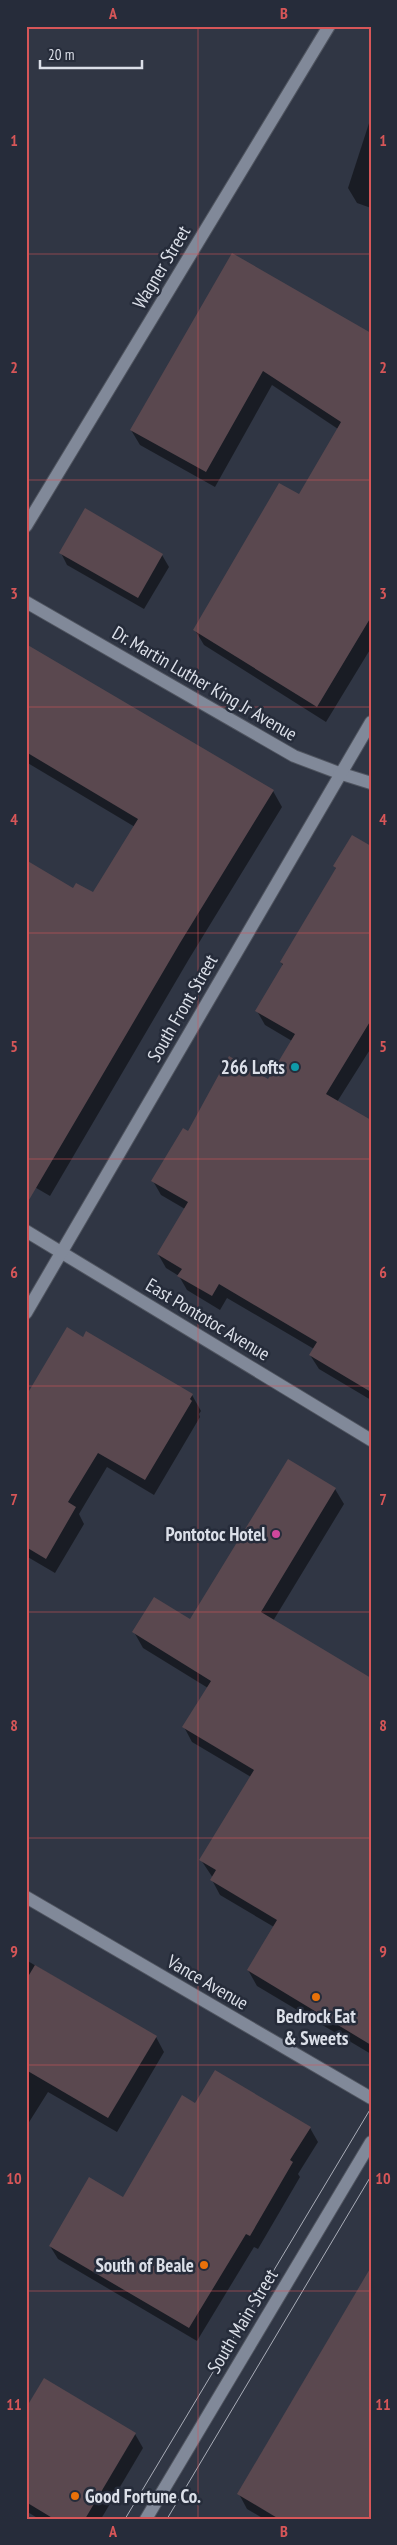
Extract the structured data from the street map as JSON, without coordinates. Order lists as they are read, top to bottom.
{
  "streets": {
    "street": [
      "Wagner Street",
      "Dr. Martin Luther King Jr Avenue",
      "South Front Street",
      "East Pontotoc Avenue",
      "Vance Avenue",
      "South Main Street"
    ]
  },
  "crossings": [
    ["Dr. Martin Luther King Jr Avenue", "South Front Street"],
    ["South Front Street", "East Pontotoc Avenue"]
  ],
  "places": [
    "266 Lofts",
    "Pontotoc Hotel",
    "Bedrock Eat & Sweets",
    "South of Beale",
    "Good Fortune Co."
  ],
  "scale_bar": "20 m",
  "grid": {
    "columns": ["A", "B"],
    "rows": [
      "1",
      "2",
      "3",
      "4",
      "5",
      "6",
      "7",
      "8",
      "9",
      "10",
      "11"
    ]
  }
}
